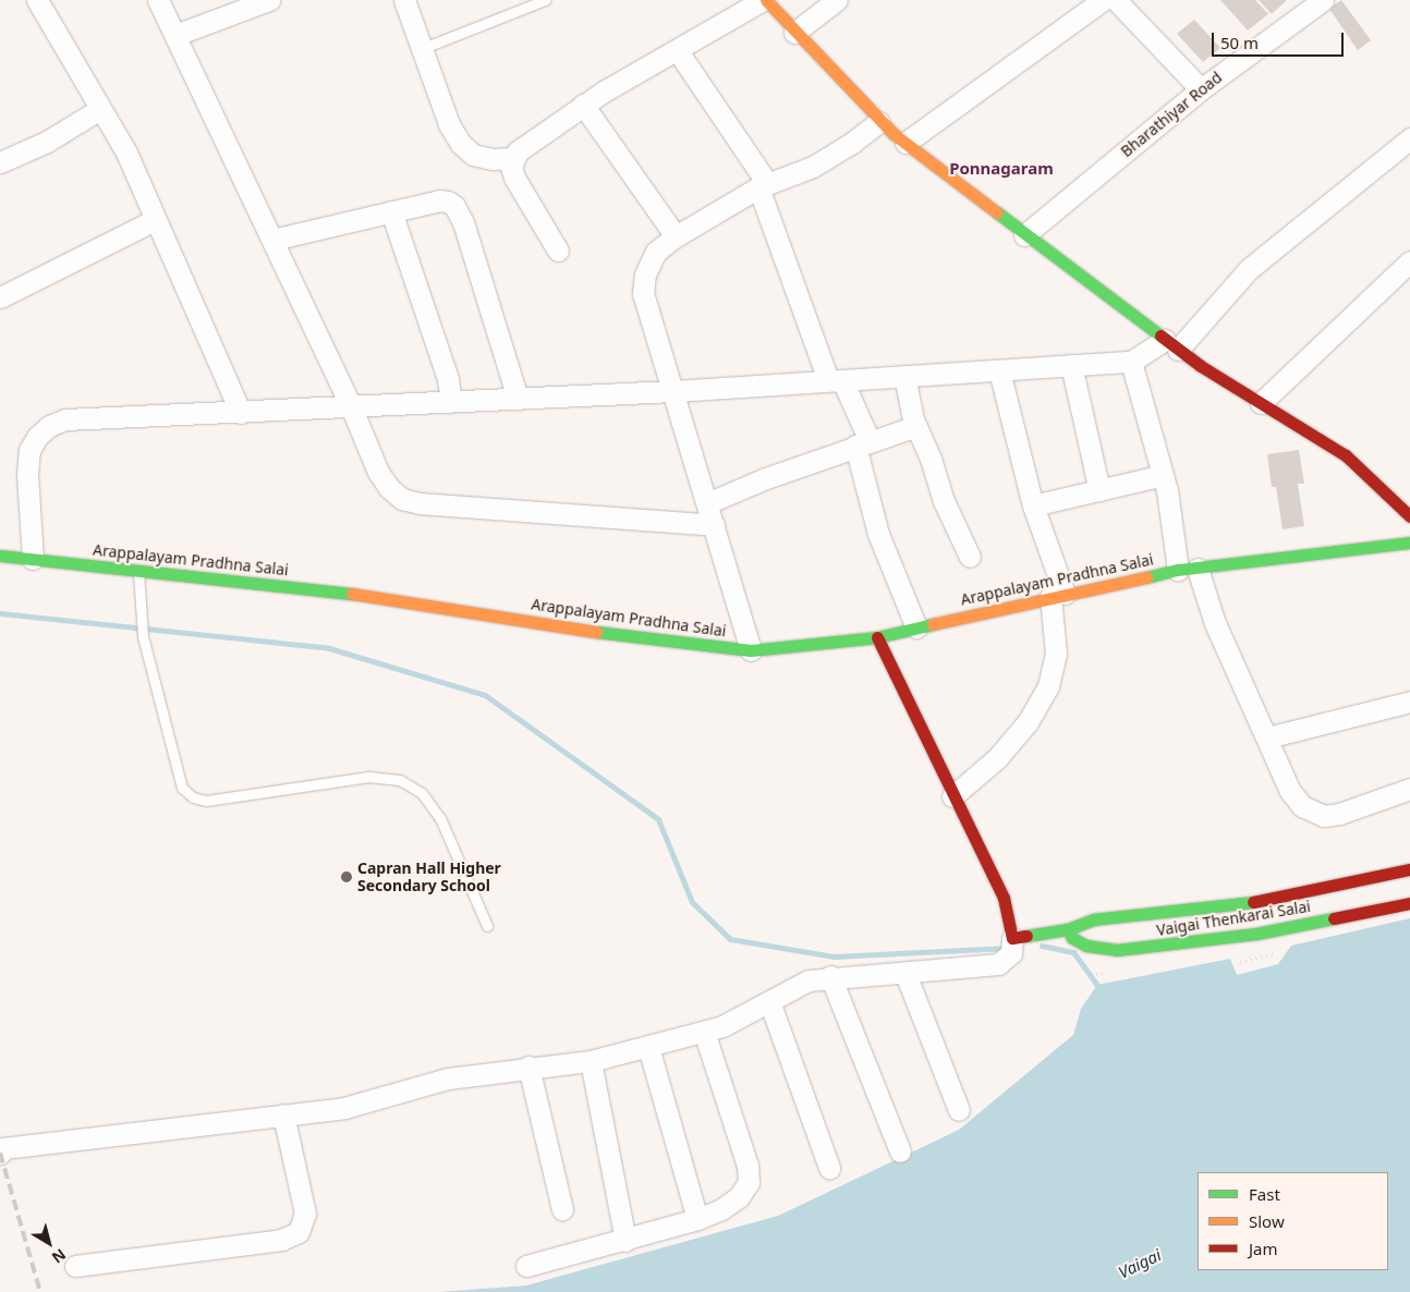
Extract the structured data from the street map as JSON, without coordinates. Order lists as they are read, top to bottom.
{
  "streets": {
    "street": ["Bharathiyar Road", "Arappalayam Pradhna Salai", "Vaigai Thenkarai Salai"]
  },
  "districts": ["Ponnagaram"],
  "water": ["Vaigai"],
  "places": ["Capran Hall Higher Secondary School"],
  "legend": ["Fast", "Slow", "Jam"],
  "scale_bar": "50 m",
  "north": "bottom right"
}
